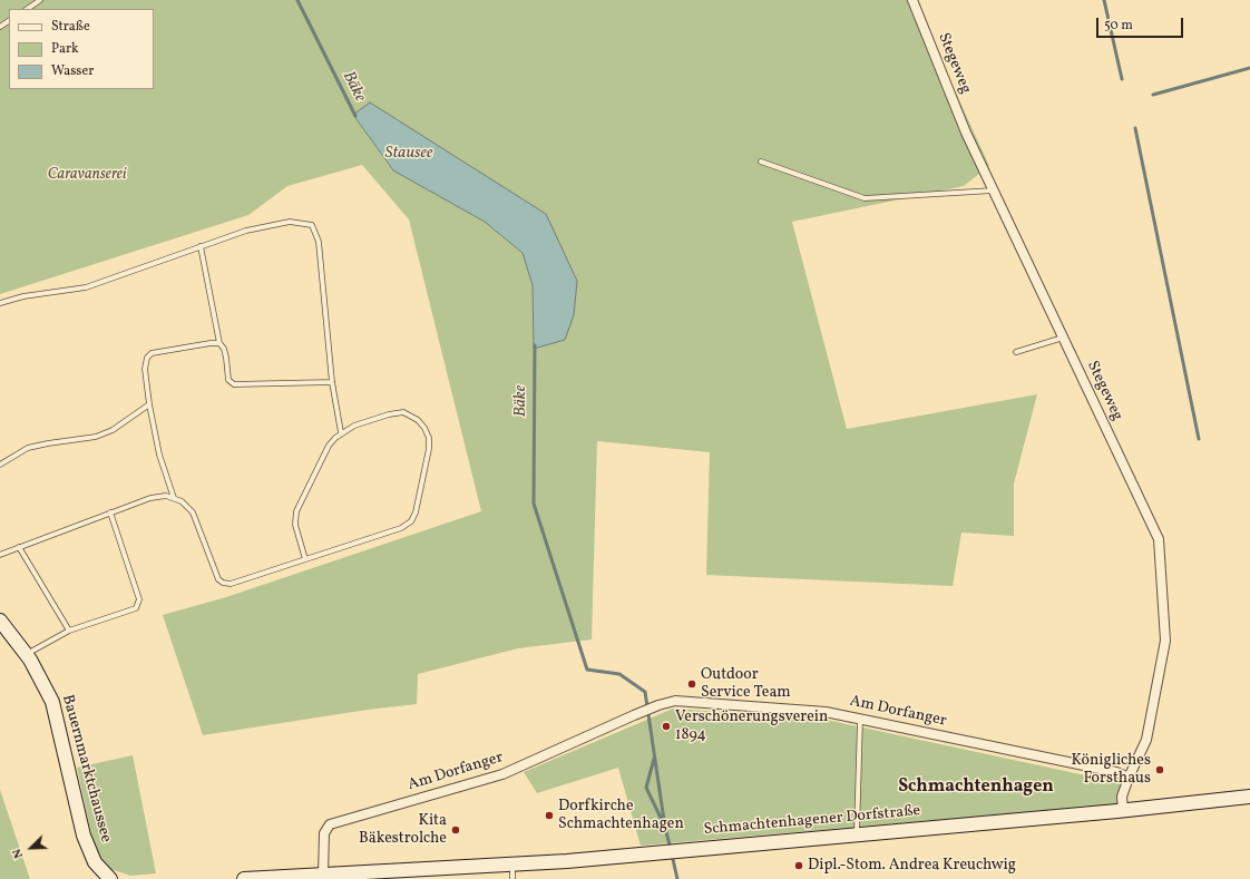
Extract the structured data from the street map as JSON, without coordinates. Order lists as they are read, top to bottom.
{
  "streets": {
    "main road": ["Bauernmarktchaussee", "Schmachtenhagener Dorfstraße"],
    "street": ["Stegeweg", "Am Dorfanger"]
  },
  "crossings": [
    ["Stegeweg", "Am Dorfanger"],
    ["Stegeweg", "Schmachtenhagener Dorfstraße"],
    ["Am Dorfanger", "Schmachtenhagener Dorfstraße"]
  ],
  "districts": ["Schmachtenhagen"],
  "water": ["Bäke", "Stausee"],
  "parks": ["Caravanserei"],
  "places": [
    "Outdoor Service Team",
    "Verschönerungsverein 1894",
    "Königliches Forsthaus",
    "Dorfkirche Schmachtenhagen",
    "Kita Bäkestrolche",
    "Dipl.-Stom. Andrea Kreuchwig"
  ],
  "legend": ["Straße", "Park", "Wasser"],
  "scale_bar": "50 m",
  "north": "bottom left"
}
